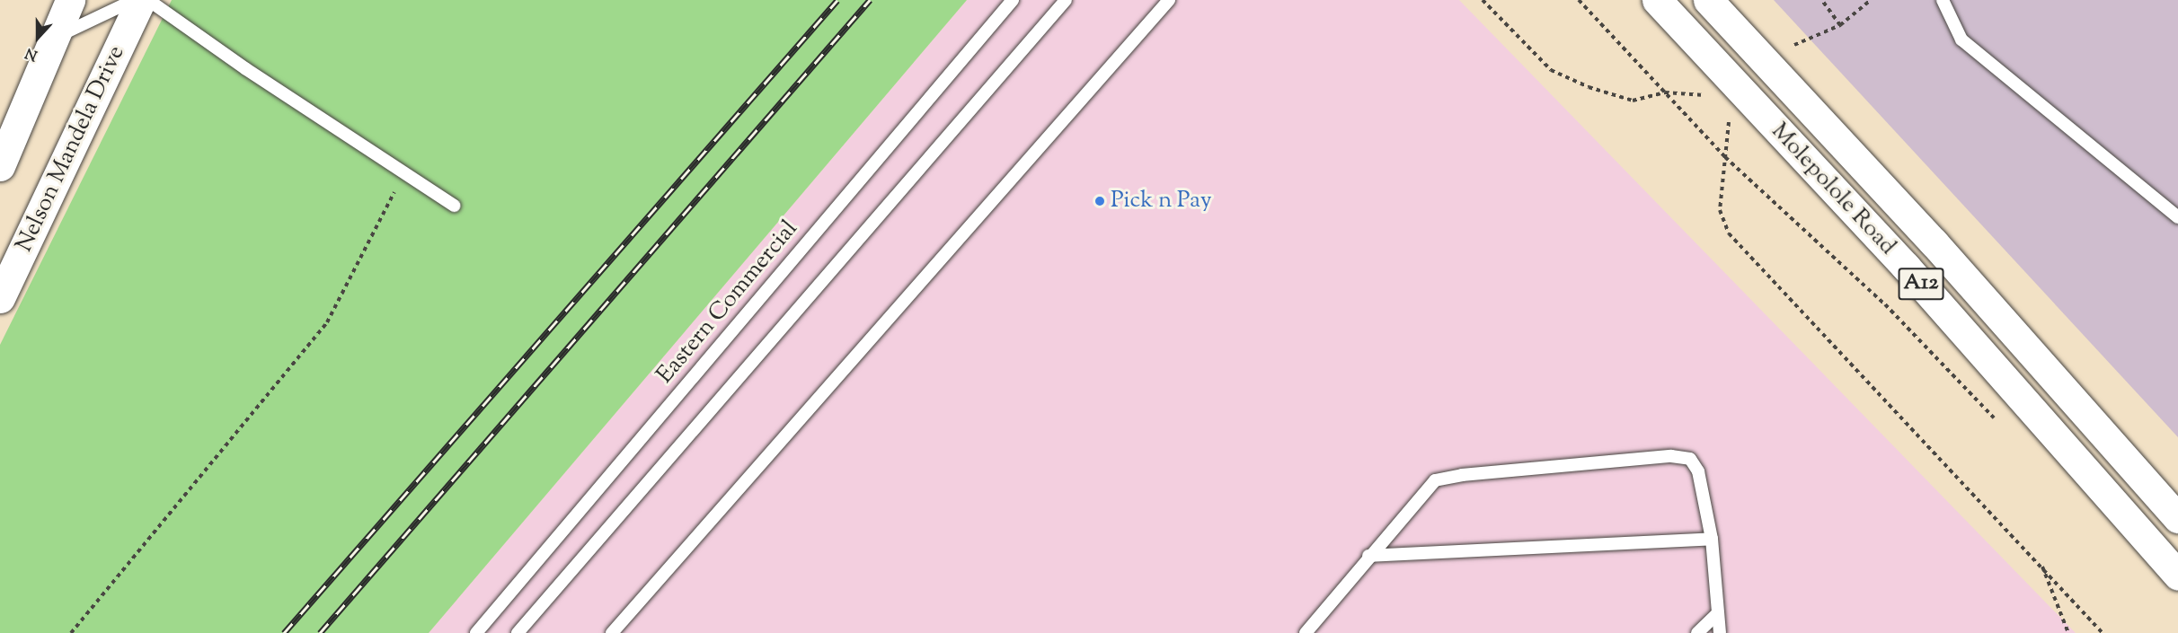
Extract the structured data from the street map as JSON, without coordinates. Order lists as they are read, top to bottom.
{
  "streets": {
    "main road": ["Nelson Mandela Drive", "Molepolole Road", "A12"],
    "lane": ["Eastern Commercial"]
  },
  "places": ["Pick n Pay"],
  "north": "bottom"
}
